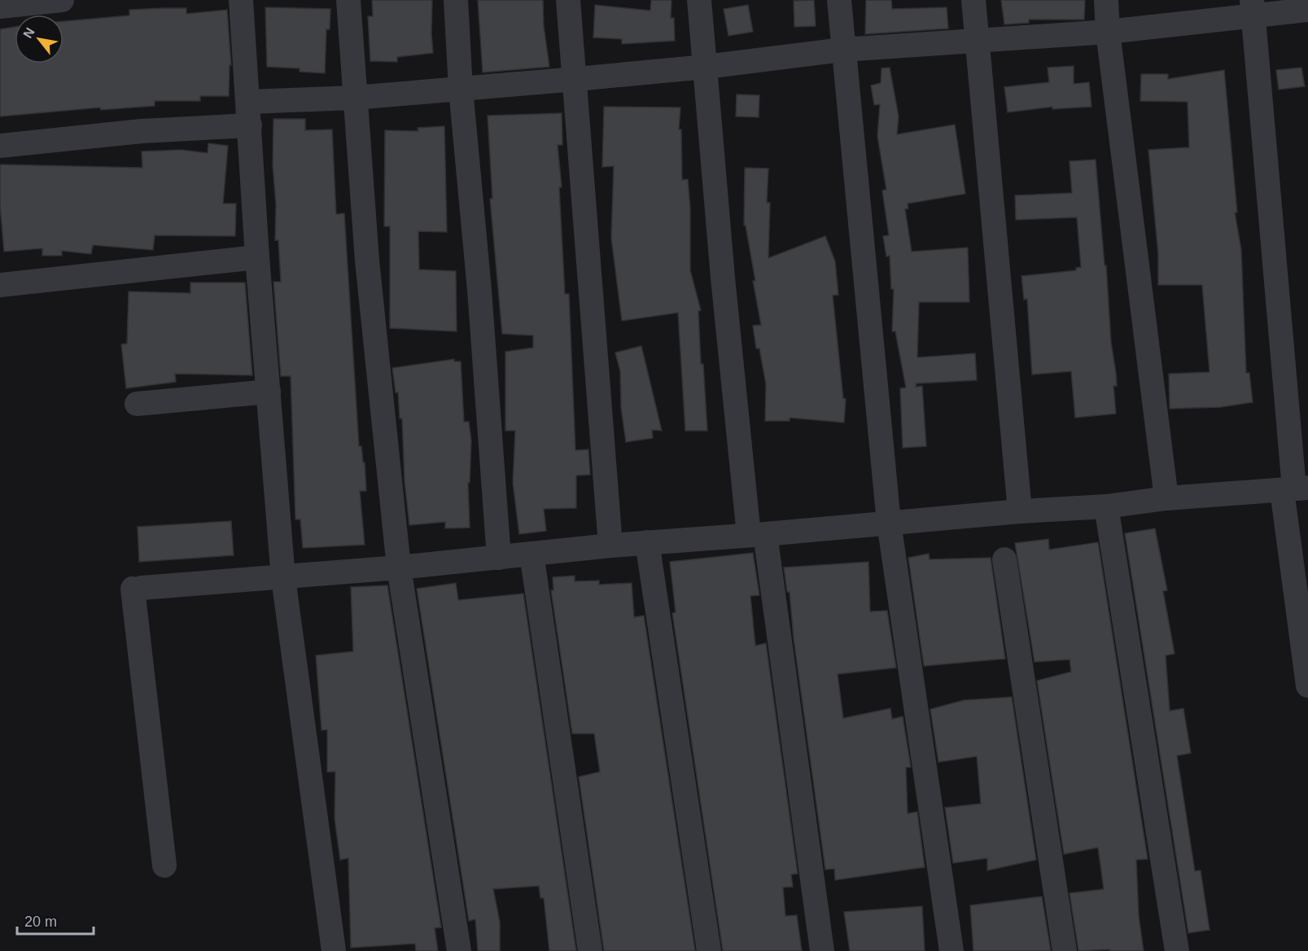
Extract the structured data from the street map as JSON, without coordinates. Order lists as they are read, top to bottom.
{
  "scale_bar": "20 m",
  "north": "top left"
}
